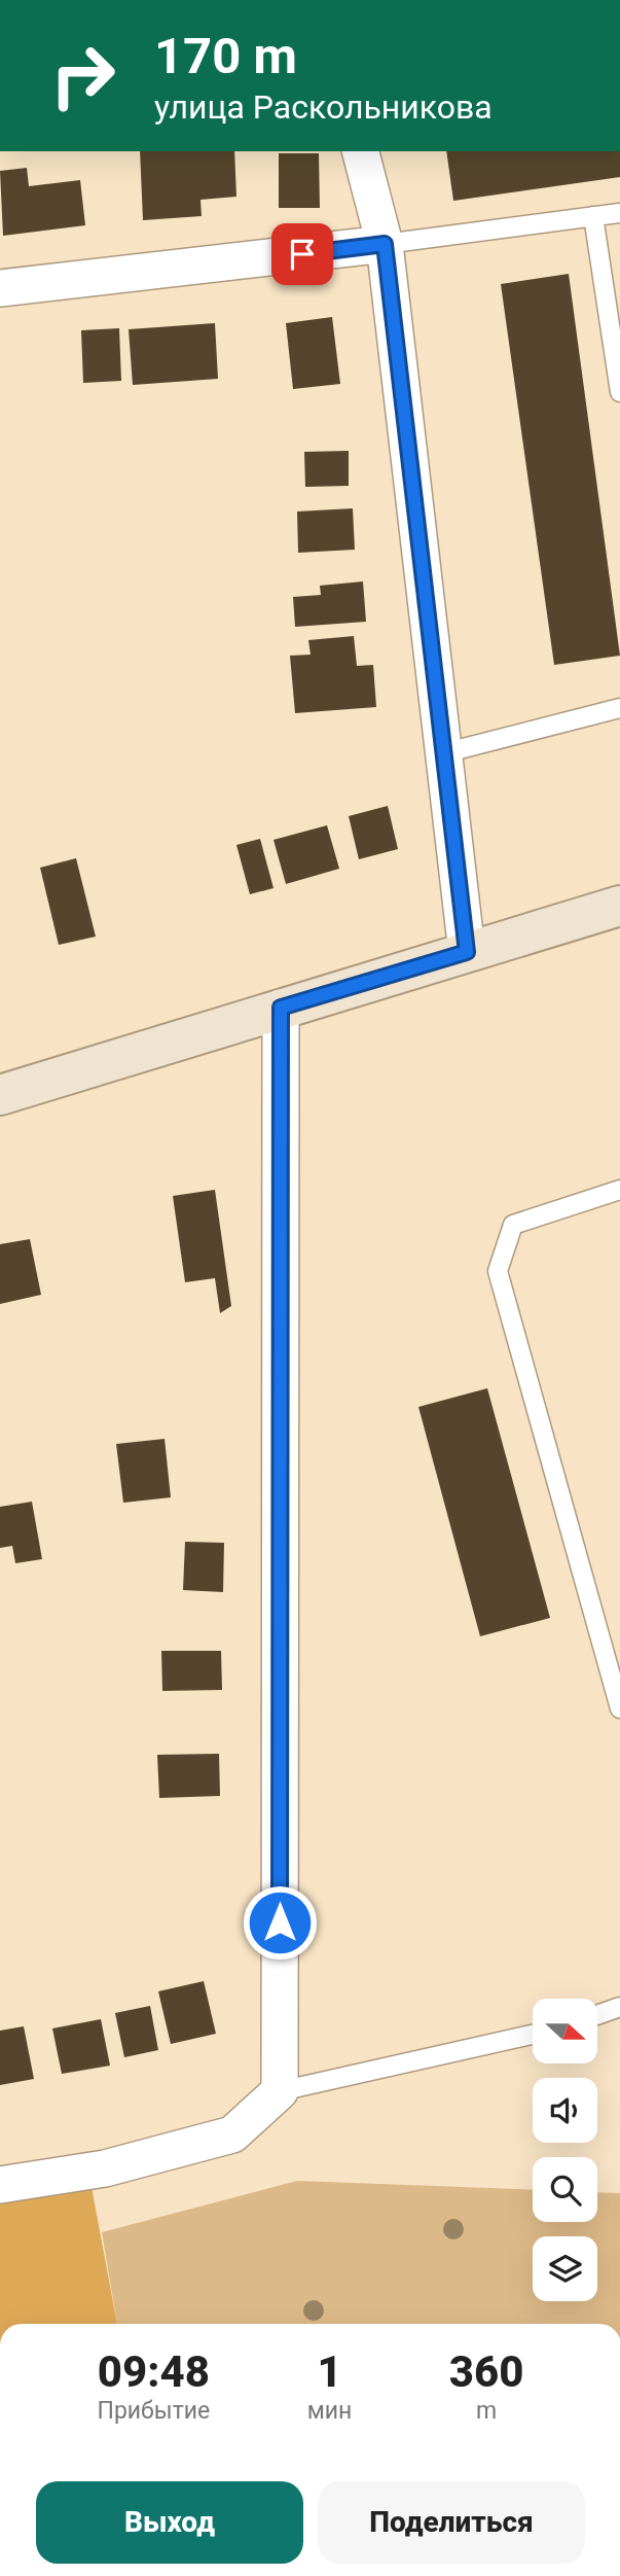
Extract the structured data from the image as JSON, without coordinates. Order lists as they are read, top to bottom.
{
  "north": "right",
  "page": {
    "turn": ["170 m", "улица Раскольникова"],
    "eta": [
      "09:48",
      "Прибытие",
      "1",
      "мин",
      "360",
      "m"
    ],
    "buttons": ["Выход", "Поделиться"]
  }
}
